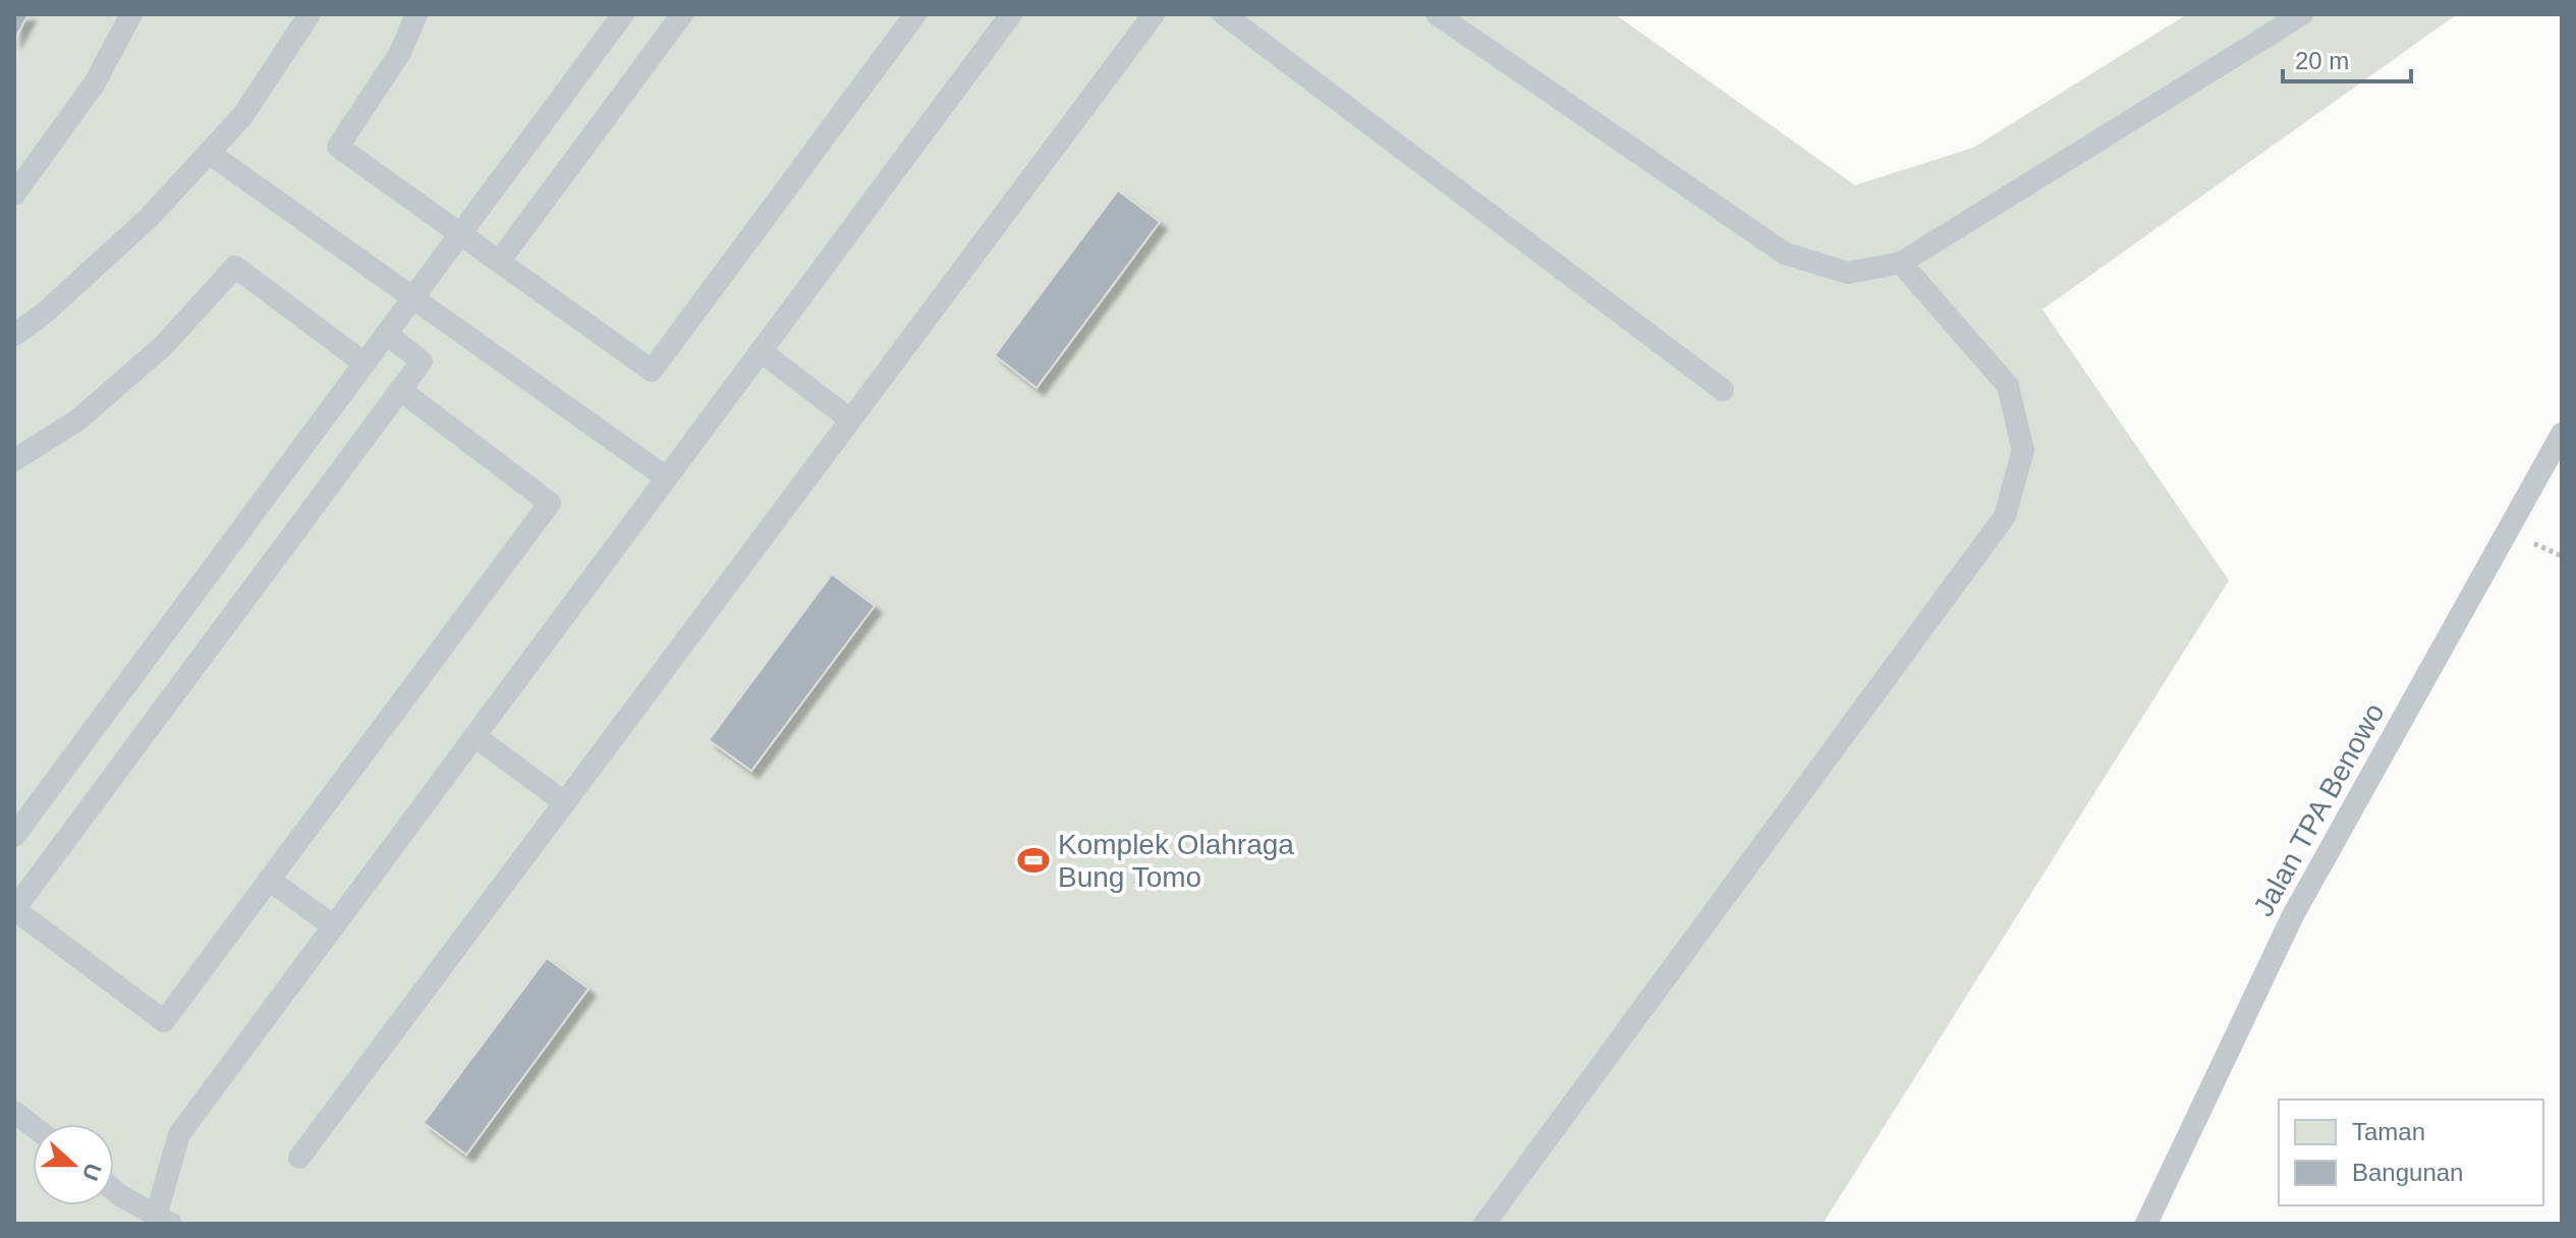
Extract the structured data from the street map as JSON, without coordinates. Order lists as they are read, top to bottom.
{
  "streets": {
    "lane": ["Jalan TPA Benowo"]
  },
  "places": {
    "sports": ["Komplek Olahraga Bung Tomo"]
  },
  "legend": ["Taman", "Bangunan"],
  "scale_bar": "20 m",
  "north": "right"
}
